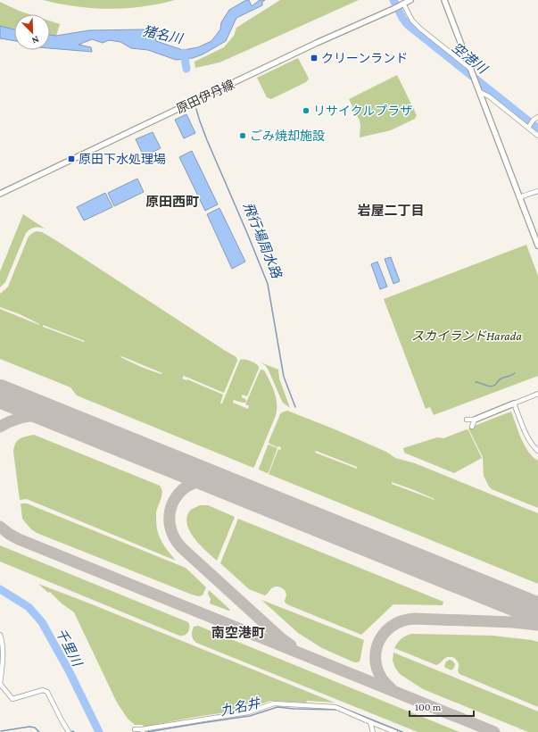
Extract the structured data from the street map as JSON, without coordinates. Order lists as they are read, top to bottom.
{
  "streets": {
    "street": ["原田伊丹線"]
  },
  "districts": ["原田西町", "岩屋二丁目", "南空港町"],
  "water": [
    "猪名川",
    "空港川",
    "飛行場周水路",
    "千里川",
    "九名井"
  ],
  "parks": ["スカイランドHarada"],
  "places": {
    "transit": ["クリーンランド", "原田下水処理場"],
    "other": ["リサイクルプラザ", "ごみ焼却施設"]
  },
  "scale_bar": "100 m",
  "north": "bottom right"
}
